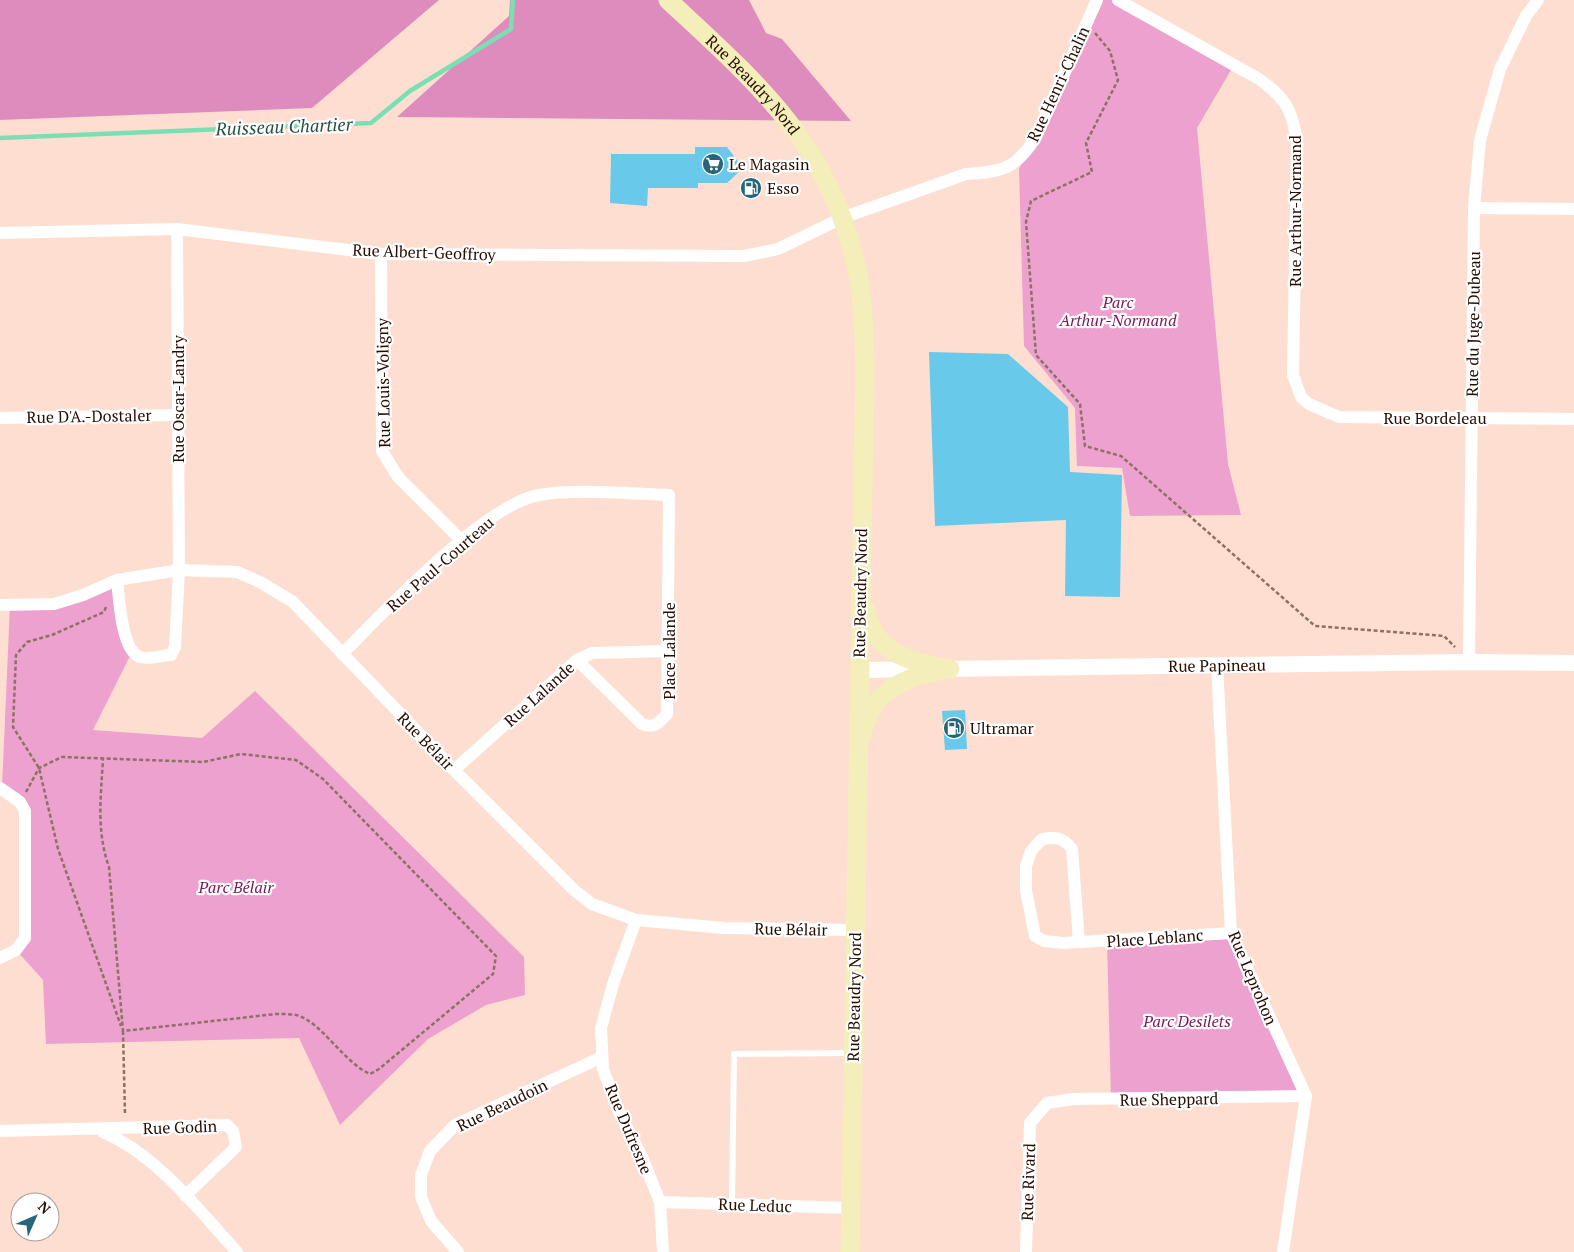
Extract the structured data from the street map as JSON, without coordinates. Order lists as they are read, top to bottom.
{
  "streets": {
    "main road": ["Rue Beaudry Nord"],
    "street": [
      "Rue Henri-Chalin",
      "Rue Arthur-Normand",
      "Rue Albert-Geoffroy",
      "Rue du Juge-Dubeau",
      "Rue Louis-Voligny",
      "Rue Oscar-Landry",
      "Rue D'A.-Dostaler",
      "Rue Bordeleau",
      "Rue Paul-Courteau",
      "Place Lalande",
      "Rue Papineau",
      "Rue Lalande",
      "Rue Bélair",
      "Place Leblanc",
      "Rue Leprohon",
      "Rue Sheppard",
      "Rue Beaudoin",
      "Rue Godin",
      "Rue Dufresne",
      "Rue Rivard",
      "Rue Leduc"
    ]
  },
  "crossings": [
    ["Rue Henri-Chalin", "Rue Beaudry Nord"],
    ["Rue Henri-Chalin", "Rue Albert-Geoffroy"],
    ["Rue Beaudry Nord", "Rue Albert-Geoffroy"],
    ["Rue Beaudry Nord", "Rue Papineau"],
    ["Rue Beaudry Nord", "Rue Bélair"],
    ["Rue Beaudry Nord", "Rue Leduc"],
    ["Rue Arthur-Normand", "Rue Bordeleau"],
    ["Rue Albert-Geoffroy", "Rue Louis-Voligny"],
    ["Rue Albert-Geoffroy", "Rue Oscar-Landry"],
    ["Rue du Juge-Dubeau", "Rue Bordeleau"],
    ["Rue du Juge-Dubeau", "Rue Papineau"],
    ["Rue Louis-Voligny", "Rue Paul-Courteau"],
    ["Rue Oscar-Landry", "Rue D'A.-Dostaler"],
    ["Rue Oscar-Landry", "Rue Bélair"],
    ["Rue Paul-Courteau", "Place Lalande"],
    ["Rue Paul-Courteau", "Rue Bélair"],
    ["Place Lalande", "Rue Lalande"],
    ["Rue Papineau", "Rue Leprohon"],
    ["Rue Lalande", "Rue Bélair"],
    ["Rue Bélair", "Rue Dufresne"],
    ["Place Leblanc", "Rue Leprohon"],
    ["Rue Leprohon", "Rue Sheppard"],
    ["Rue Sheppard", "Rue Rivard"],
    ["Rue Beaudoin", "Rue Dufresne"],
    ["Rue Dufresne", "Rue Leduc"]
  ],
  "water": ["Ruisseau Chartier"],
  "parks": ["Parc Arthur-Normand", "Parc Bélair", "Parc Desilets"],
  "places": {
    "supermarket": ["Le Magasin"],
    "fuel station": ["Esso", "Ultramar"]
  },
  "north": "top right"
}
